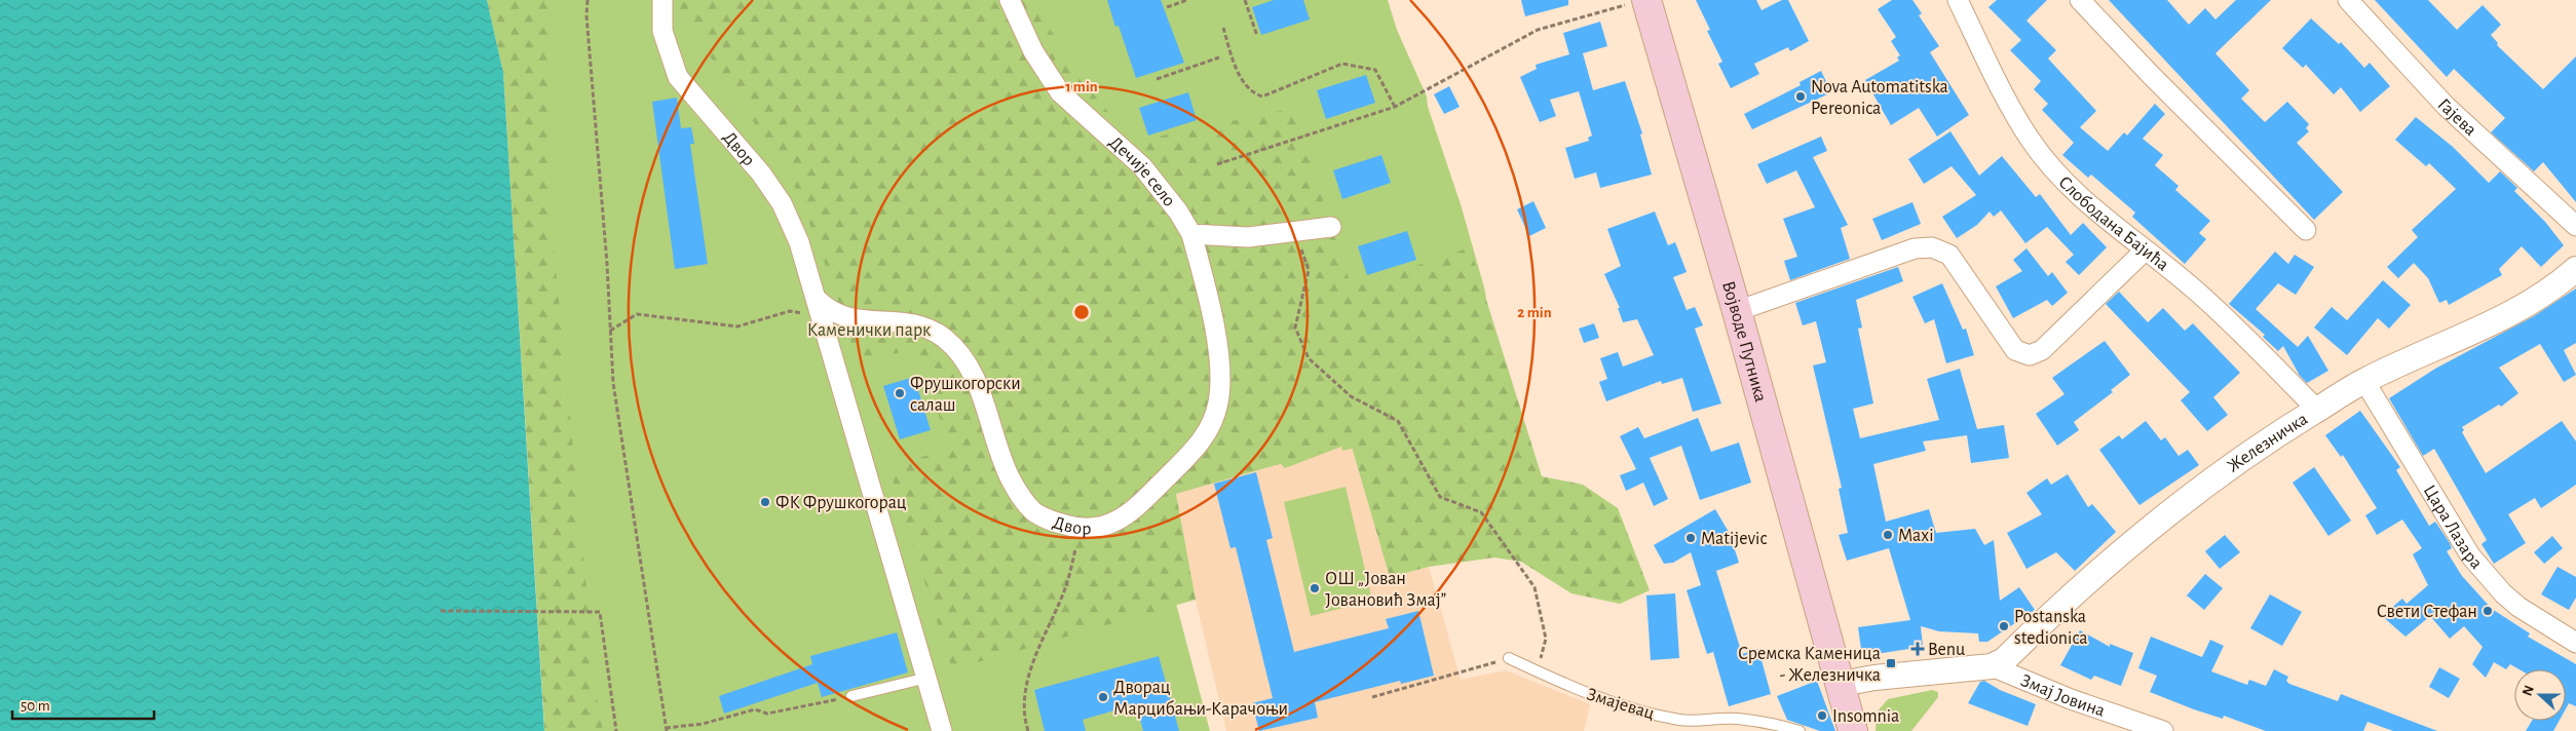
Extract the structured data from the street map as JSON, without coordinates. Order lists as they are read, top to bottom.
{
  "streets": {
    "main road": ["Војводе Путника"],
    "street": [
      "Гајева",
      "Двор",
      "Дечије село",
      "Слободана Бајића",
      "Железничка",
      "Цара Лазара",
      "Змај Јовина"
    ],
    "lane": ["Змајевац"]
  },
  "crossings": [
    ["Двор", "Дечије село"],
    ["Слободана Бајића", "Железничка"],
    ["Железничка", "Цара Лазара"],
    ["Железничка", "Змај Јовина"]
  ],
  "parks": ["Каменички парк"],
  "places": {
    "other": [
      "Nova Automatitska Pereonica",
      "Фрушкогорски салаш",
      "ФК Фрушкогорац",
      "Maxi",
      "Matijevic",
      "ОШ „Јован Јовановић Змај”",
      "Свети Стефан",
      "Postanska stedionica",
      "Дворац Марцибањи-Карачоњи",
      "Insomnia"
    ],
    "health": ["Benu"],
    "transit": ["Сремска Каменица - Железничка"]
  },
  "scale_bar": "50 m",
  "north": "left",
  "rings": ["1 min", "2 min"]
}
